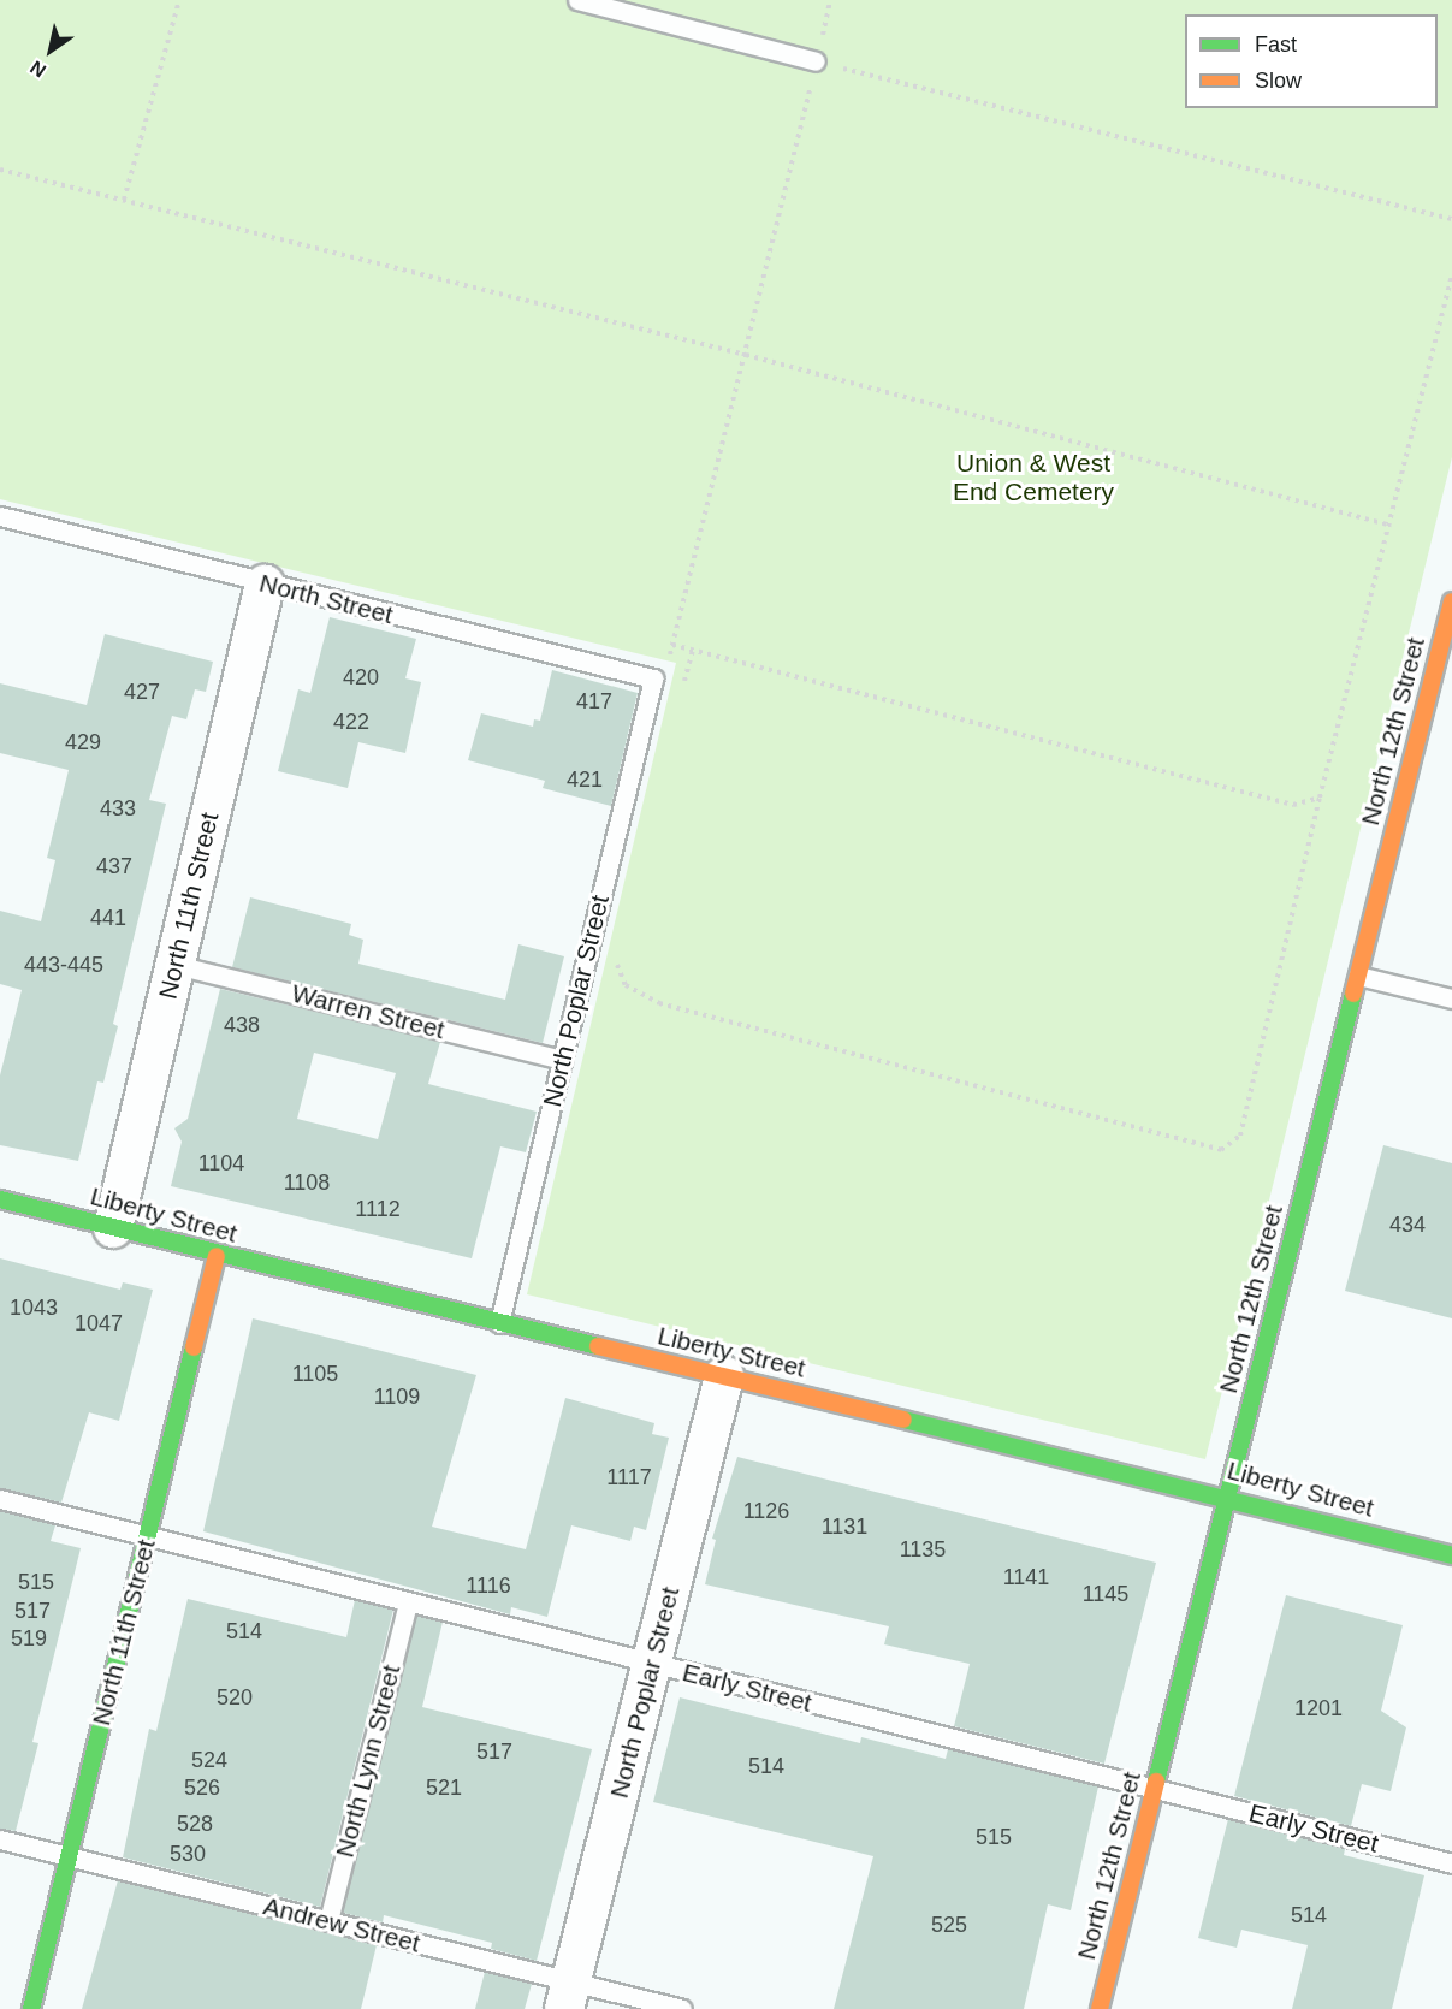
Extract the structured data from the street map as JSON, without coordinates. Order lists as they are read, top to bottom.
{
  "streets": {
    "street": [
      "North 12th Street",
      "North 11th Street",
      "North Poplar Street",
      "Liberty Street"
    ],
    "lane": [
      "North Street",
      "Warren Street",
      "Early Street",
      "North Lynn Street",
      "Andrew Street"
    ]
  },
  "crossings": [
    ["North Street", "North 11th Street"],
    ["North Street", "North Poplar Street"],
    ["North 12th Street", "Liberty Street"],
    ["North 12th Street", "Early Street"],
    ["North 11th Street", "Warren Street"],
    ["North 11th Street", "Liberty Street"],
    ["North 11th Street", "Early Street"],
    ["North 11th Street", "Andrew Street"],
    ["North Poplar Street", "Warren Street"],
    ["North Poplar Street", "Liberty Street"],
    ["North Poplar Street", "Early Street"],
    ["North Poplar Street", "Andrew Street"],
    ["Early Street", "North Lynn Street"],
    ["North Lynn Street", "Andrew Street"]
  ],
  "parks": ["Union & West End Cemetery"],
  "house_numbers": [
    "420",
    "427",
    "417",
    "422",
    "429",
    "421",
    "433",
    "437",
    "441",
    "443-445",
    "438",
    "1104",
    "1108",
    "1112",
    "434",
    "1043",
    "1047",
    "1105",
    "1109",
    "1117",
    "1126",
    "1131",
    "1135",
    "1141",
    "515",
    "1116",
    "1145",
    "517",
    "514",
    "519",
    "520",
    "1201",
    "517",
    "524",
    "514",
    "526",
    "521",
    "528",
    "515",
    "530",
    "514",
    "525"
  ],
  "legend": ["Fast", "Slow"],
  "north": "bottom left"
}
